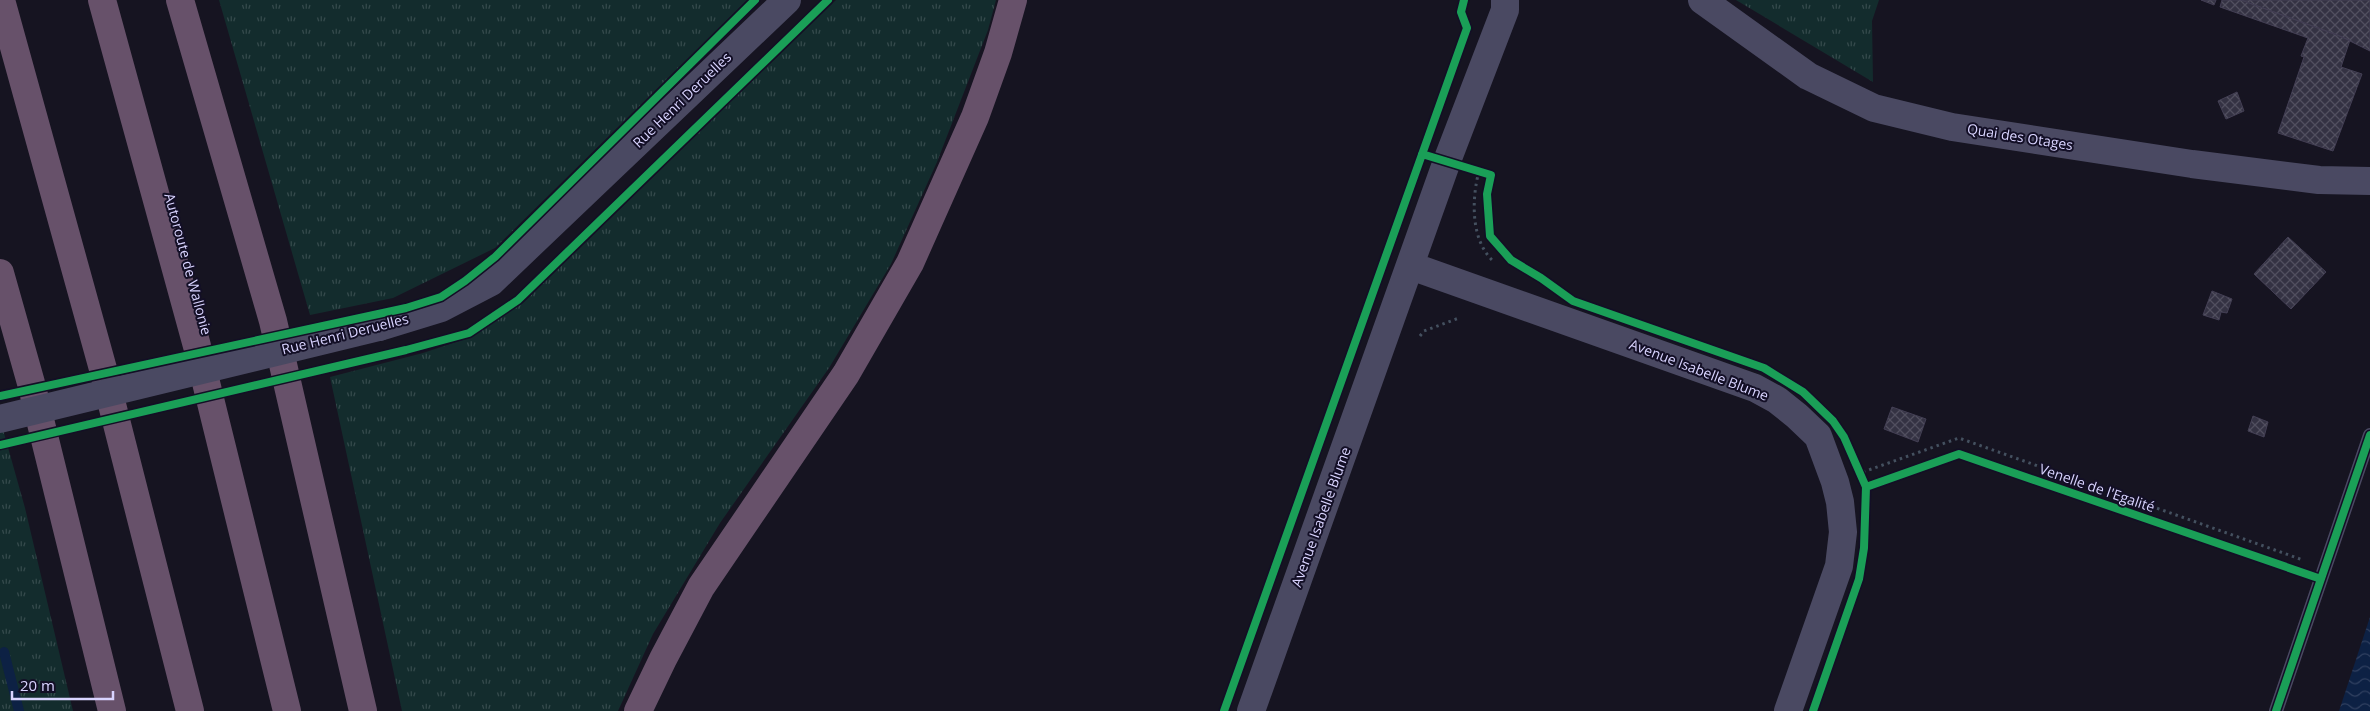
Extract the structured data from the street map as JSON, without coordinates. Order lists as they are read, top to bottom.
{
  "streets": {
    "highway": ["Autoroute de Wallonie"],
    "street": ["Rue Henri Deruelles", "Quai des Otages", "Avenue Isabelle Blume"],
    "cycle path": ["Venelle de l'Egalité"]
  },
  "scale_bar": "20 m"
}
